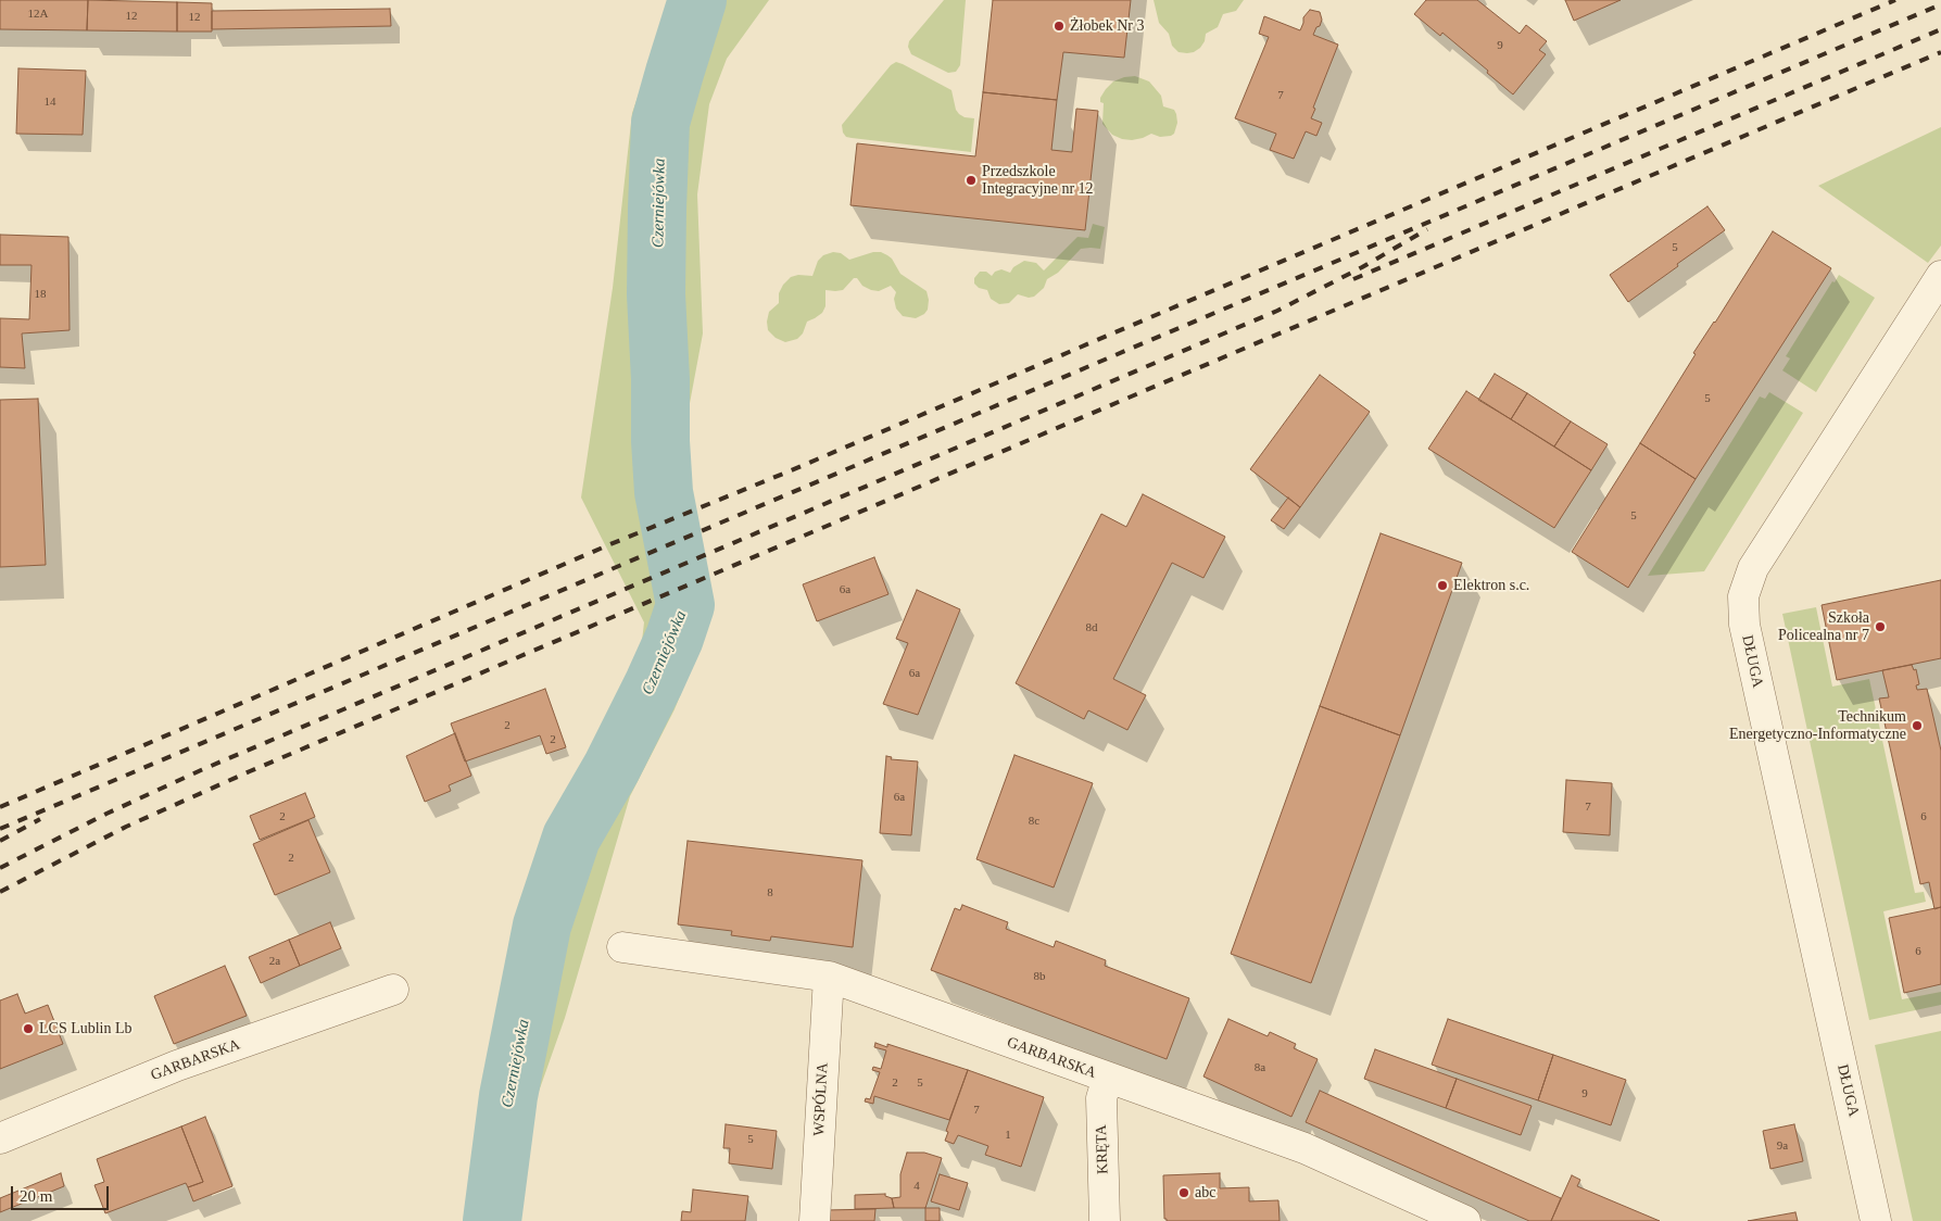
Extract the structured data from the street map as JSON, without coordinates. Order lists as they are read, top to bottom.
{
  "streets": {
    "street": [
      "DŁUGA",
      "GARBARSKA",
      "WSPÓLNA",
      "KRĘTA"
    ]
  },
  "crossings": [
    ["GARBARSKA", "WSPÓLNA"],
    ["GARBARSKA", "KRĘTA"]
  ],
  "water": ["Czerniejówka"],
  "places": [
    "Żłobek Nr 3",
    "Przedszkole Integracyjne nr 12",
    "Elektron s.c.",
    "Szkoła Policealna nr 7",
    "Technikum Energetyczno-Informatyczne",
    "LCS Lublin Lb",
    "abc"
  ],
  "house_numbers": [
    "12A",
    "12",
    "12",
    "9",
    "7",
    "14",
    "5",
    "18",
    "5",
    "5",
    "6a",
    "8d",
    "6a",
    "2",
    "2",
    "6a",
    "7",
    "2",
    "6",
    "8c",
    "2",
    "8",
    "6",
    "2a",
    "8b",
    "8a",
    "2",
    "5",
    "9",
    "7",
    "1",
    "5",
    "9a",
    "4"
  ],
  "scale_bar": "20 m"
}
